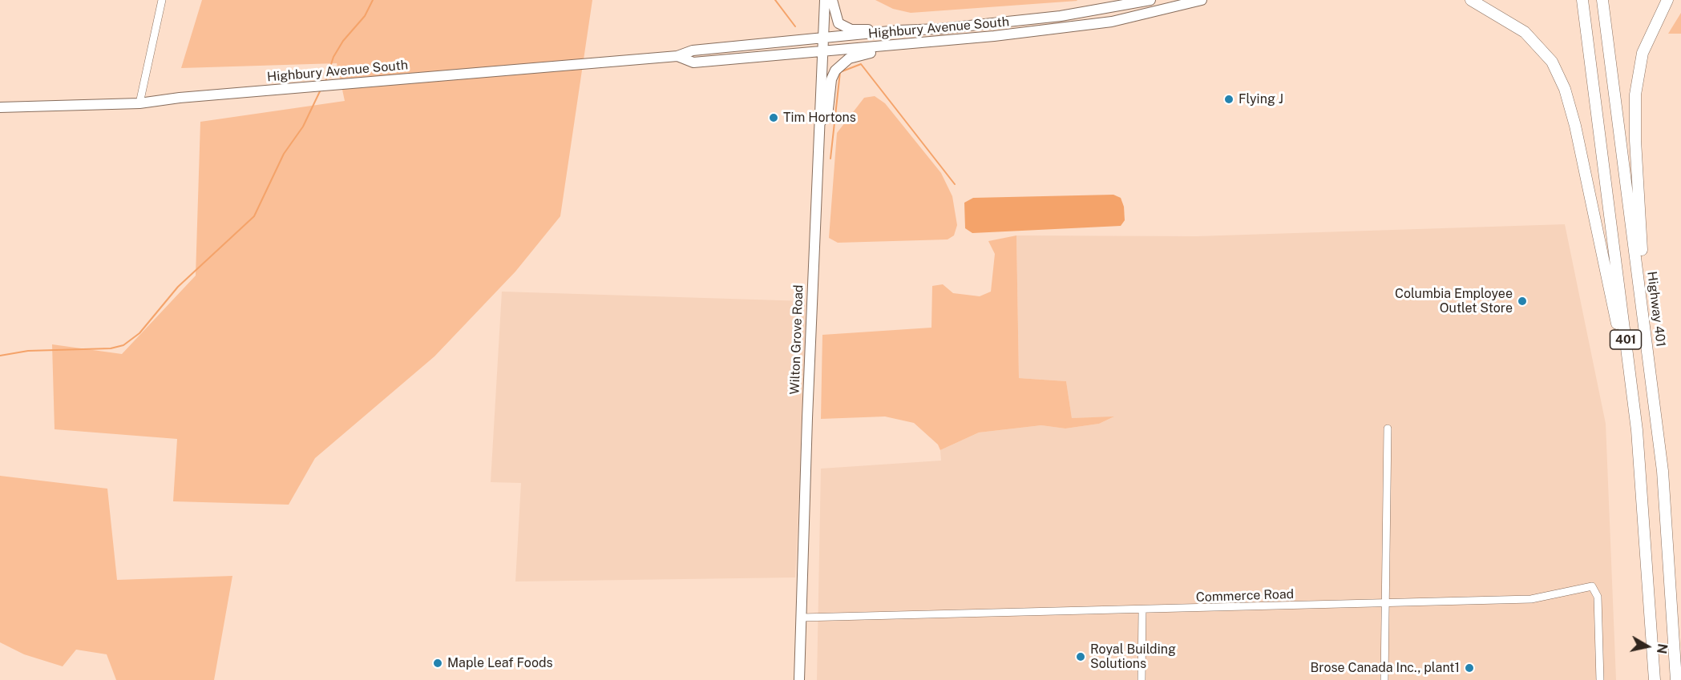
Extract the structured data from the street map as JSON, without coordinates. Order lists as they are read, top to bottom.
{
  "streets": {
    "highway": ["Highway 401", "401"],
    "main road": ["Highbury Avenue South", "Wilton Grove Road"],
    "street": ["Commerce Road"]
  },
  "crossings": [
    ["Highbury Avenue South", "Wilton Grove Road"],
    ["Wilton Grove Road", "Commerce Road"]
  ],
  "places": [
    "Flying J",
    "Tim Hortons",
    "Columbia Employee Outlet Store",
    "Royal Building Solutions",
    "Maple Leaf Foods",
    "Brose Canada Inc., plant1"
  ],
  "north": "right"
}
